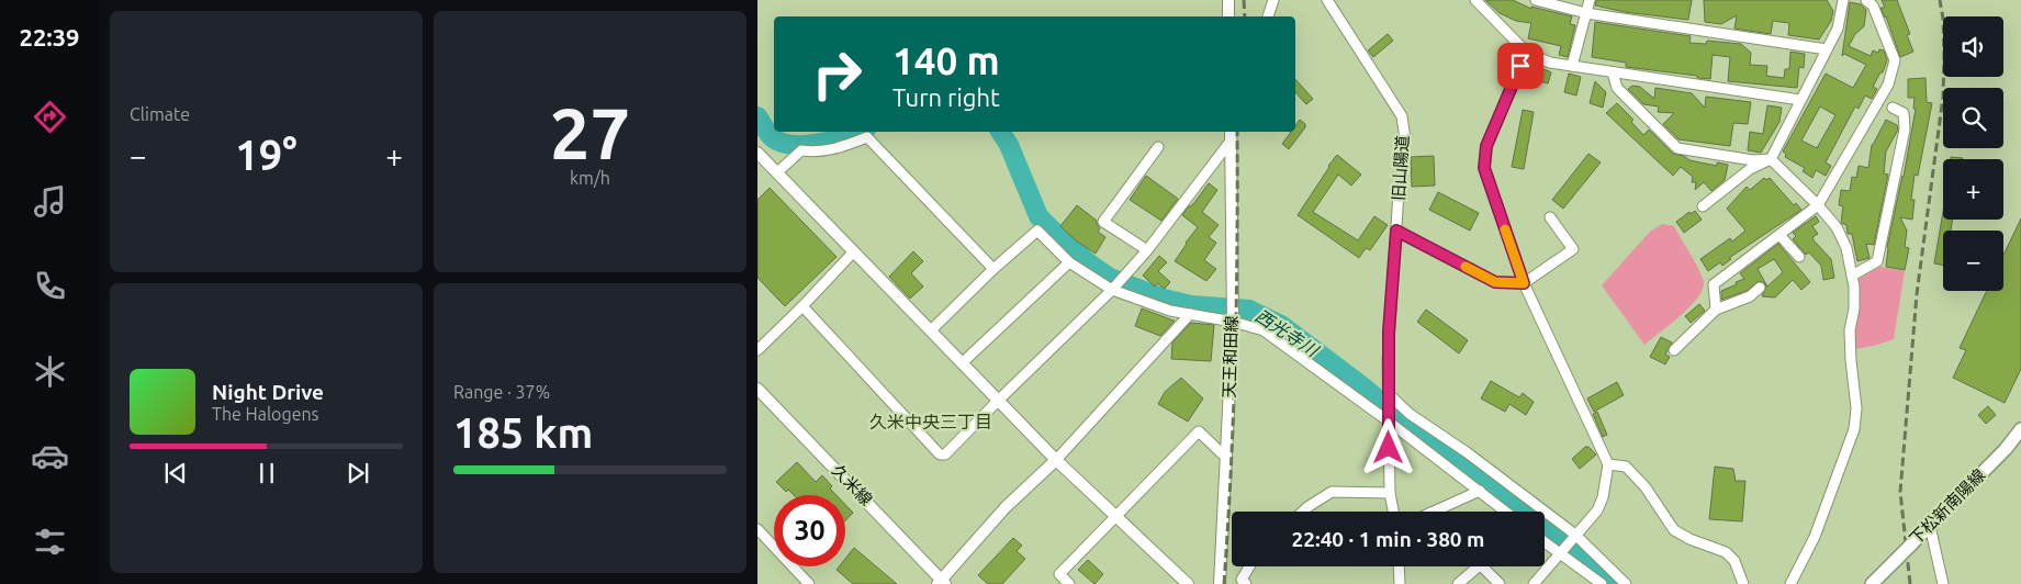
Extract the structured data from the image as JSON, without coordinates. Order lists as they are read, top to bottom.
{
  "streets": {
    "main road": ["下松新南陽線"],
    "street": ["旧山陽道", "天王和田線", "久米線"]
  },
  "districts": ["久米中央三丁目"],
  "water": ["西光寺川"],
  "page": {
    "tabs": "22:39",
    "tile": [
      "Climate",
      ["27", "km/h"],
      ["Range · 37%", "185 km"]
    ],
    "map_buttons": ["+", "−"],
    "turn": ["140 m", "Turn right"],
    "heat": ["−", "19°", "+"],
    "song": ["Night Drive", "The Halogens"],
    "limit": "30",
    "trip": "22:40 · 1 min · 380 m"
  }
}
